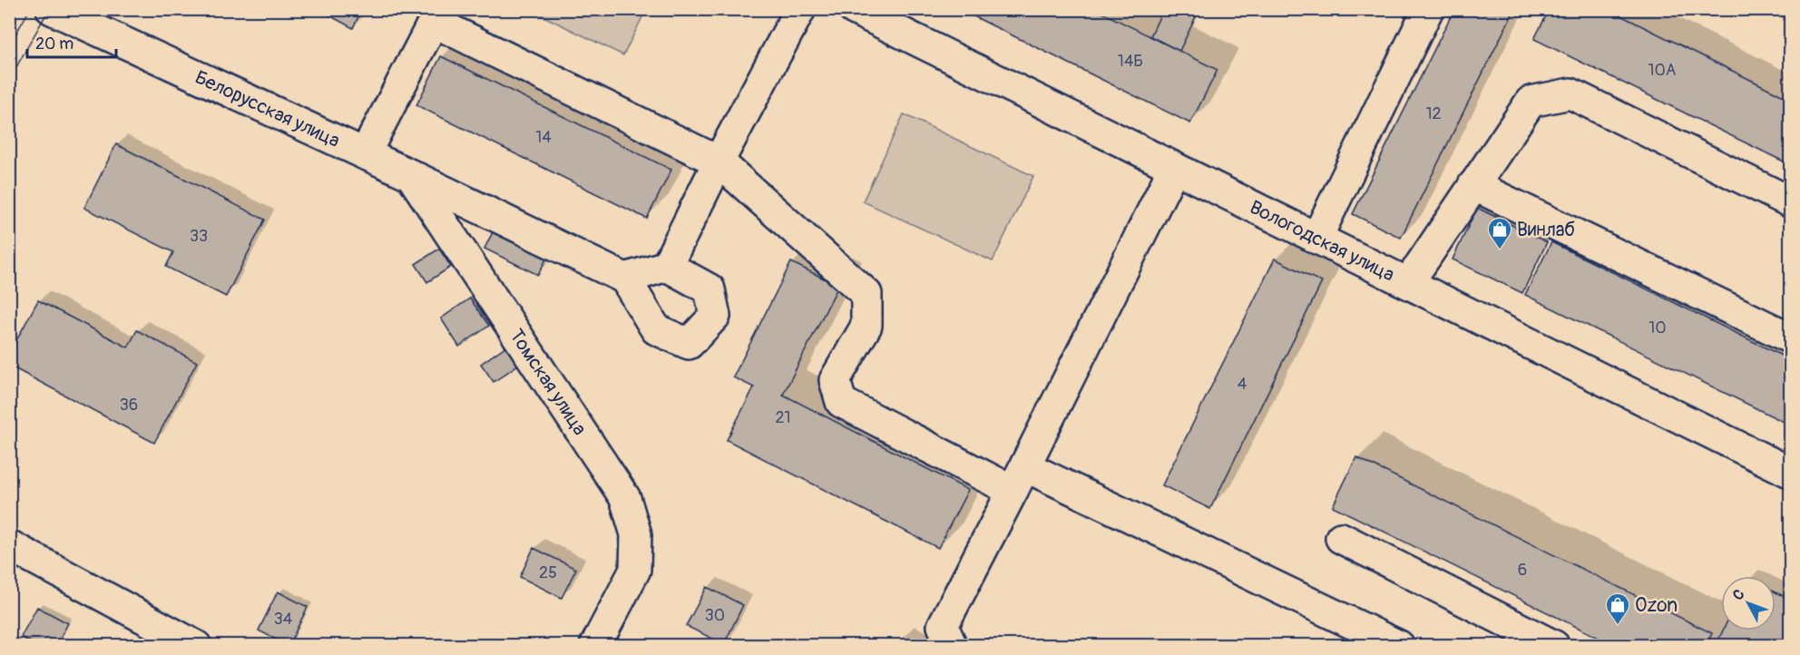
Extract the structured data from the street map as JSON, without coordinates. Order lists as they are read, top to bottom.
{
  "streets": {
    "street": ["Белорусская улица", "Вологодская улица", "Томская улица"]
  },
  "places": {
    "shop": ["Винлаб", "Ozon"]
  },
  "house_numbers": [
    "14Б",
    "10А",
    "12",
    "14",
    "33",
    "10",
    "4",
    "36",
    "21",
    "6",
    "25",
    "30",
    "34"
  ],
  "scale_bar": "20 m",
  "north": "top left"
}
